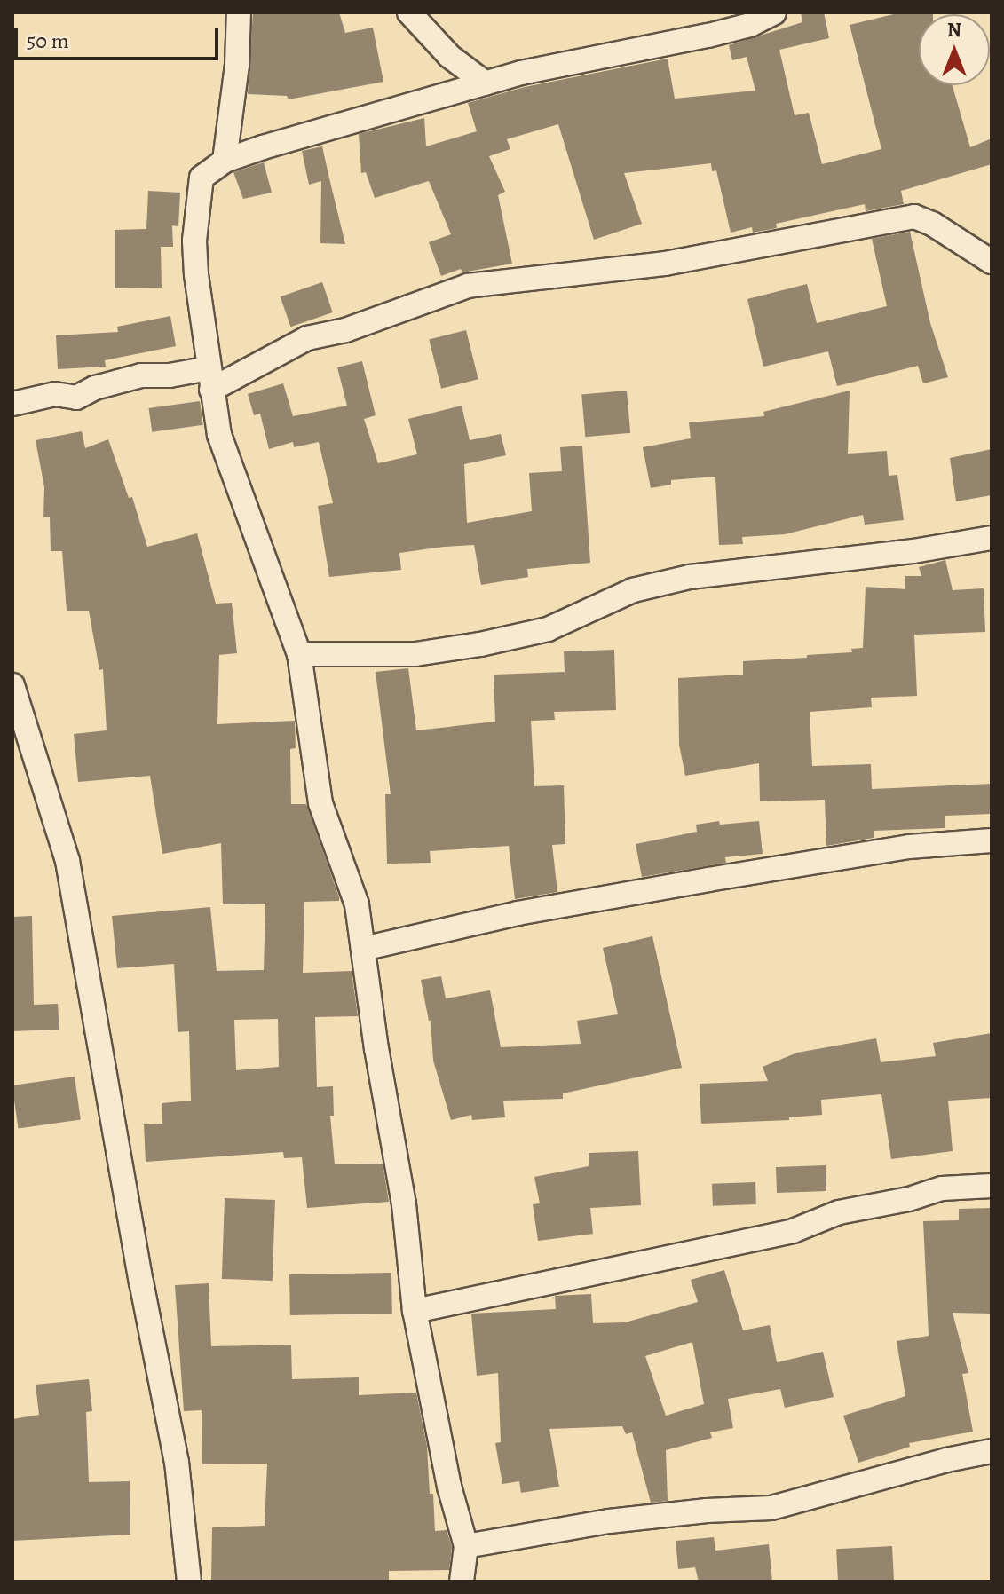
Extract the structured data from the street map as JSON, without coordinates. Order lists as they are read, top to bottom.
{
  "scale_bar": "50 m",
  "north": "top"
}
